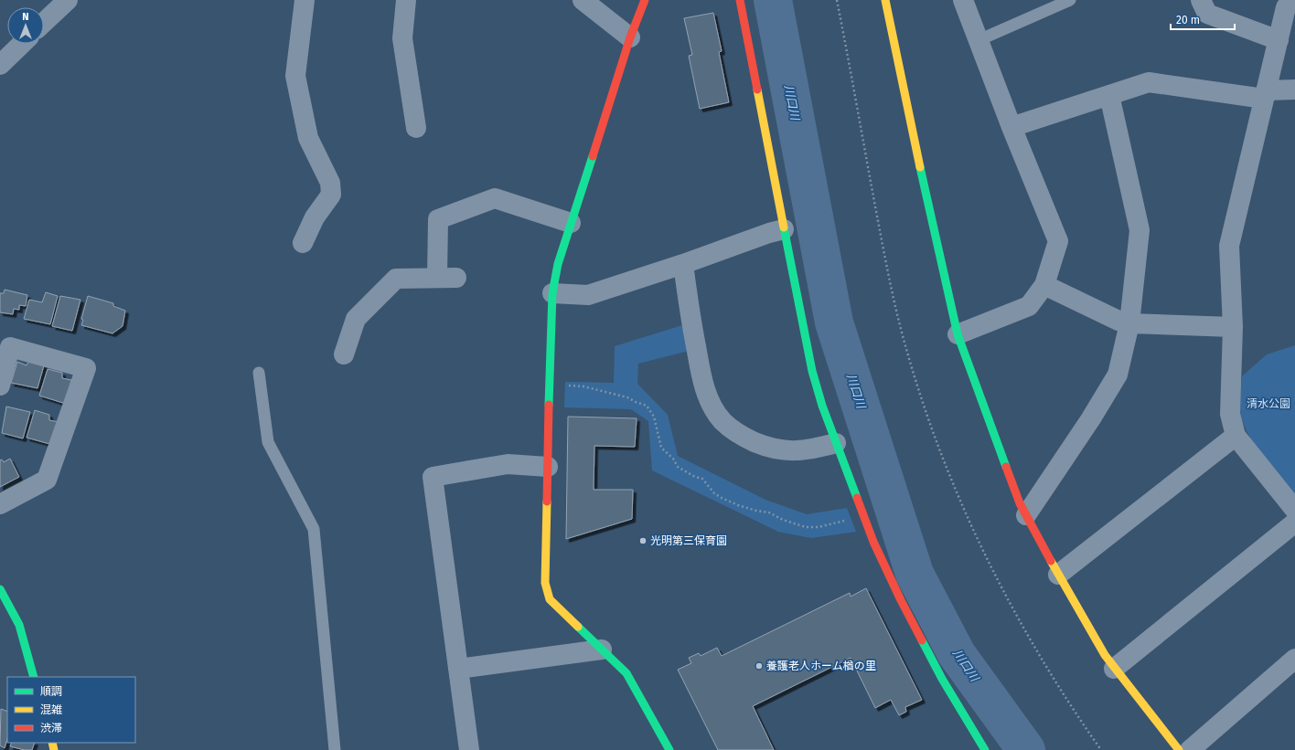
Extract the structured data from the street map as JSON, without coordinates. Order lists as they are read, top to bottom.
{
  "water": ["川口川"],
  "parks": ["清水公園"],
  "places": ["光明第三保育園", "養護老人ホーム楢の里"],
  "legend": ["順調", "混雑", "渋滞"],
  "scale_bar": "20 m",
  "north": "top"
}
